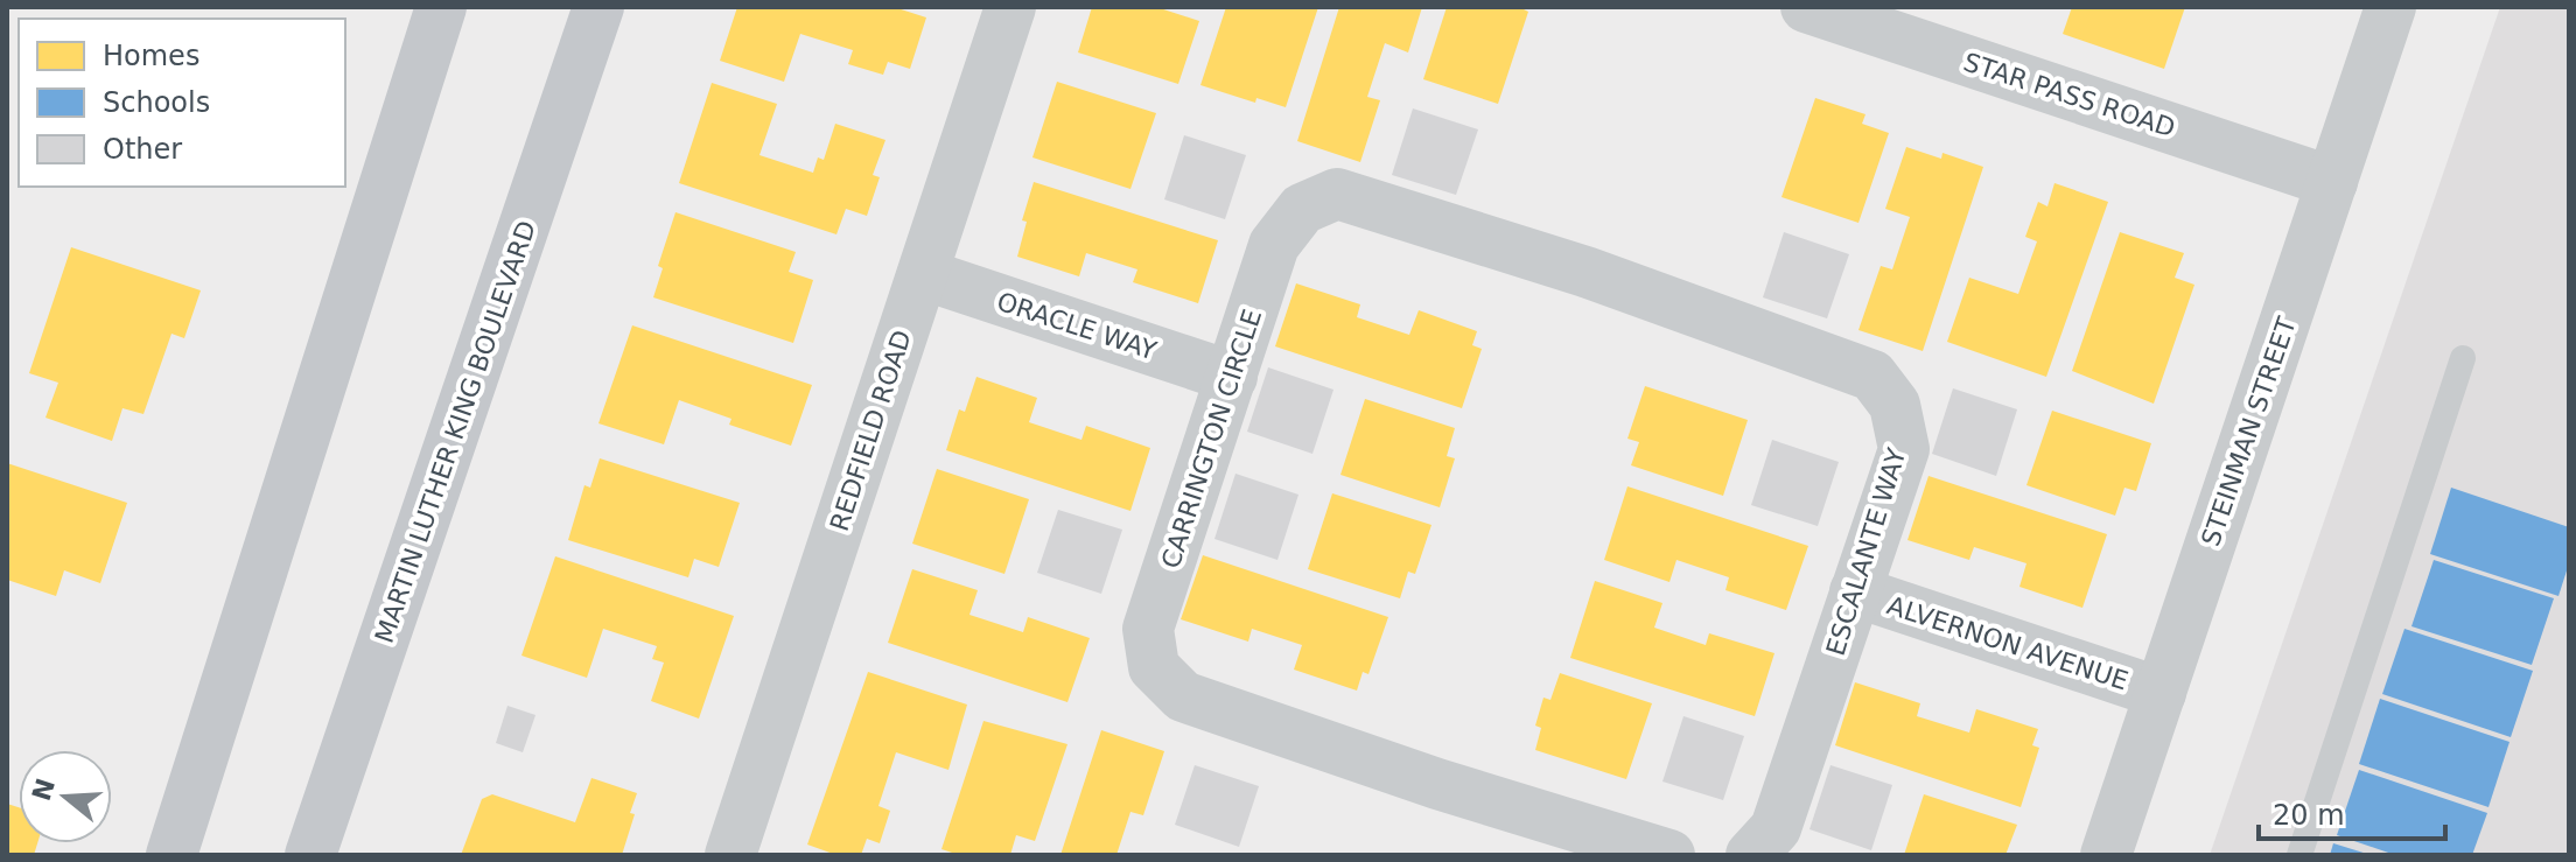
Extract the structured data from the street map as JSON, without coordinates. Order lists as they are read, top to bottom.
{
  "streets": {
    "main road": ["MARTIN LUTHER KING BOULEVARD"],
    "street": [
      "STAR PASS ROAD",
      "ORACLE WAY",
      "REDFIELD ROAD",
      "STEINMAN STREET",
      "CARRINGTON CIRCLE",
      "ESCALANTE WAY",
      "ALVERNON AVENUE"
    ]
  },
  "crossings": [
    ["STAR PASS ROAD", "STEINMAN STREET"],
    ["ORACLE WAY", "REDFIELD ROAD"],
    ["ORACLE WAY", "CARRINGTON CIRCLE"],
    ["STEINMAN STREET", "ALVERNON AVENUE"],
    ["CARRINGTON CIRCLE", "ESCALANTE WAY"],
    ["ESCALANTE WAY", "ALVERNON AVENUE"]
  ],
  "legend": ["Homes", "Schools", "Other"],
  "scale_bar": "20 m",
  "north": "left"
}
